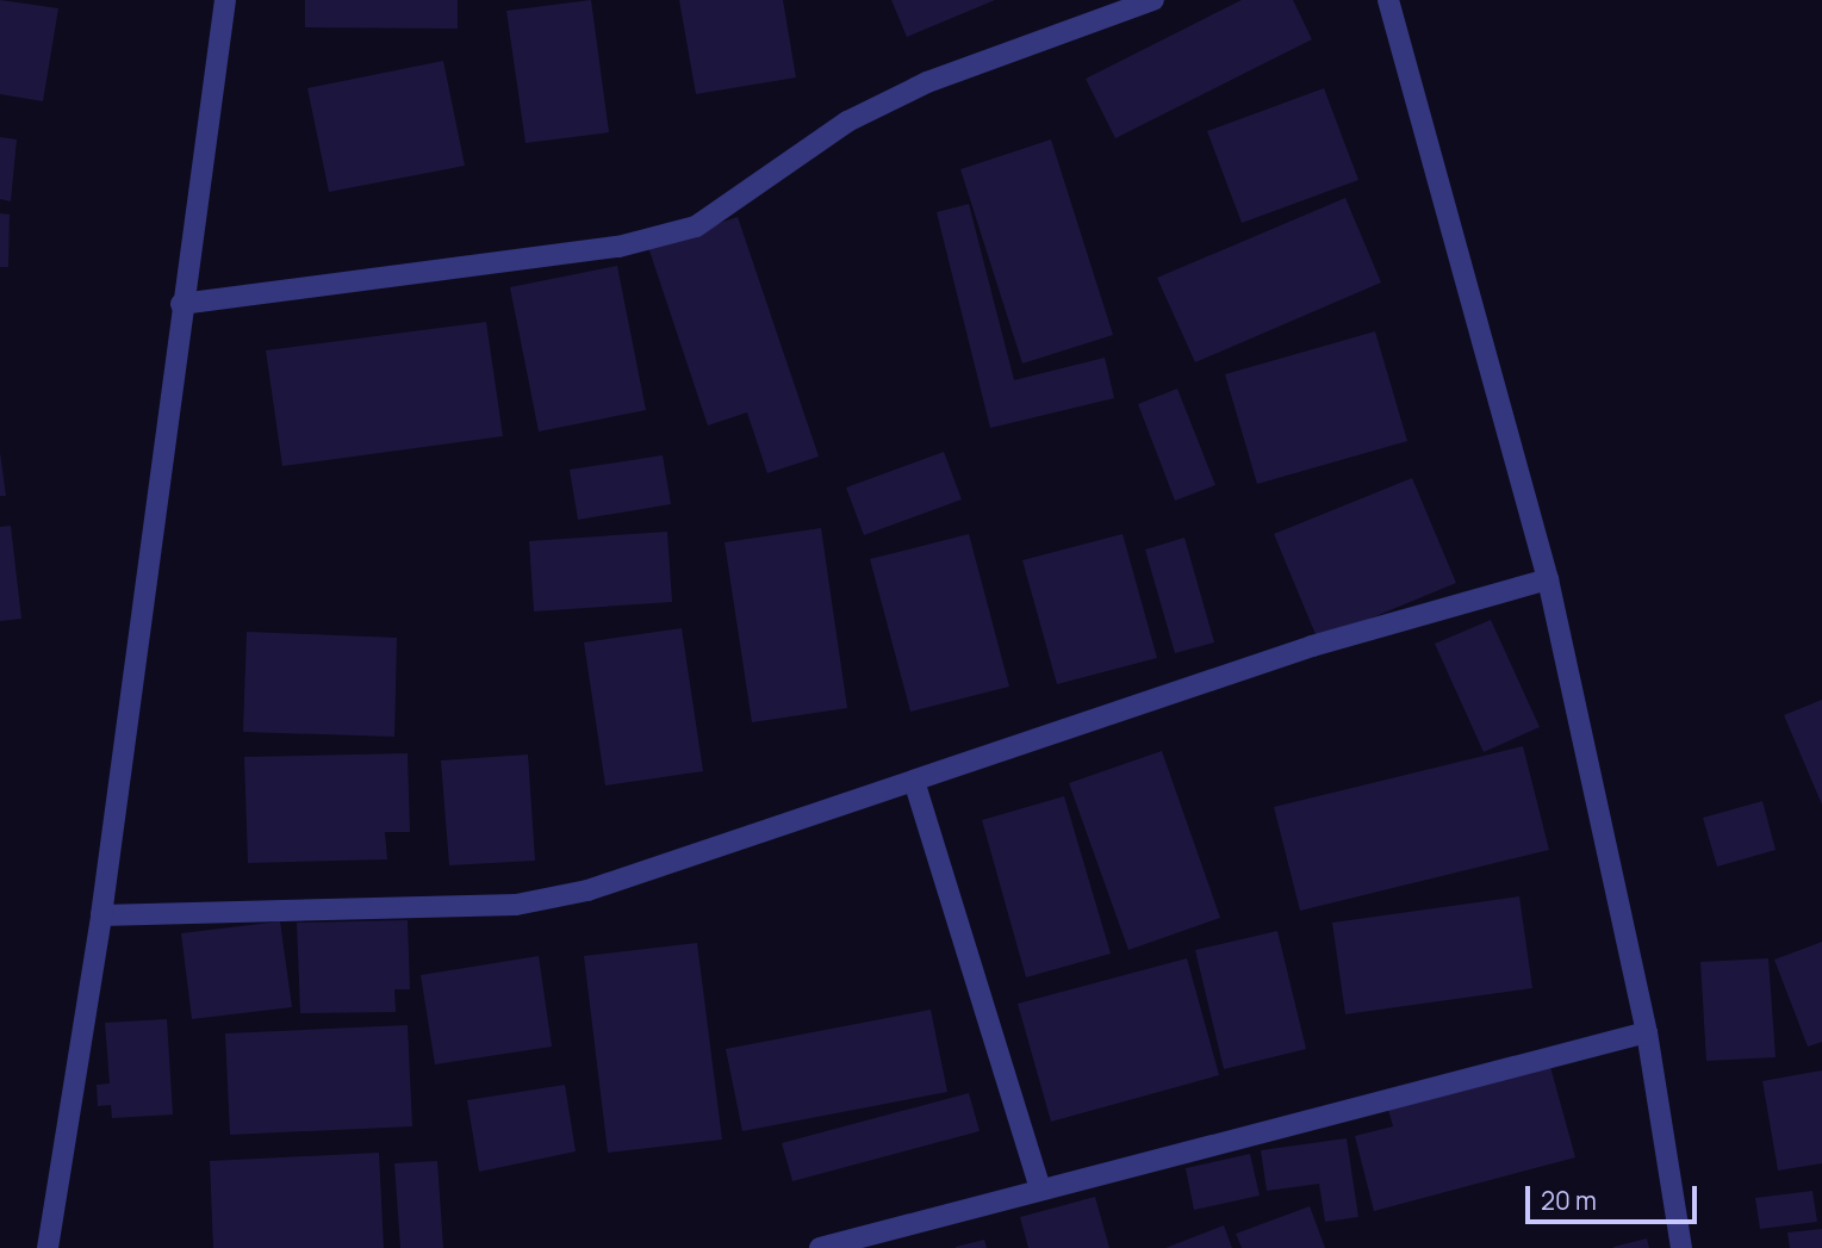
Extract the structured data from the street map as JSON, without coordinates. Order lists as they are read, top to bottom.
{
  "scale_bar": "20 m"
}
